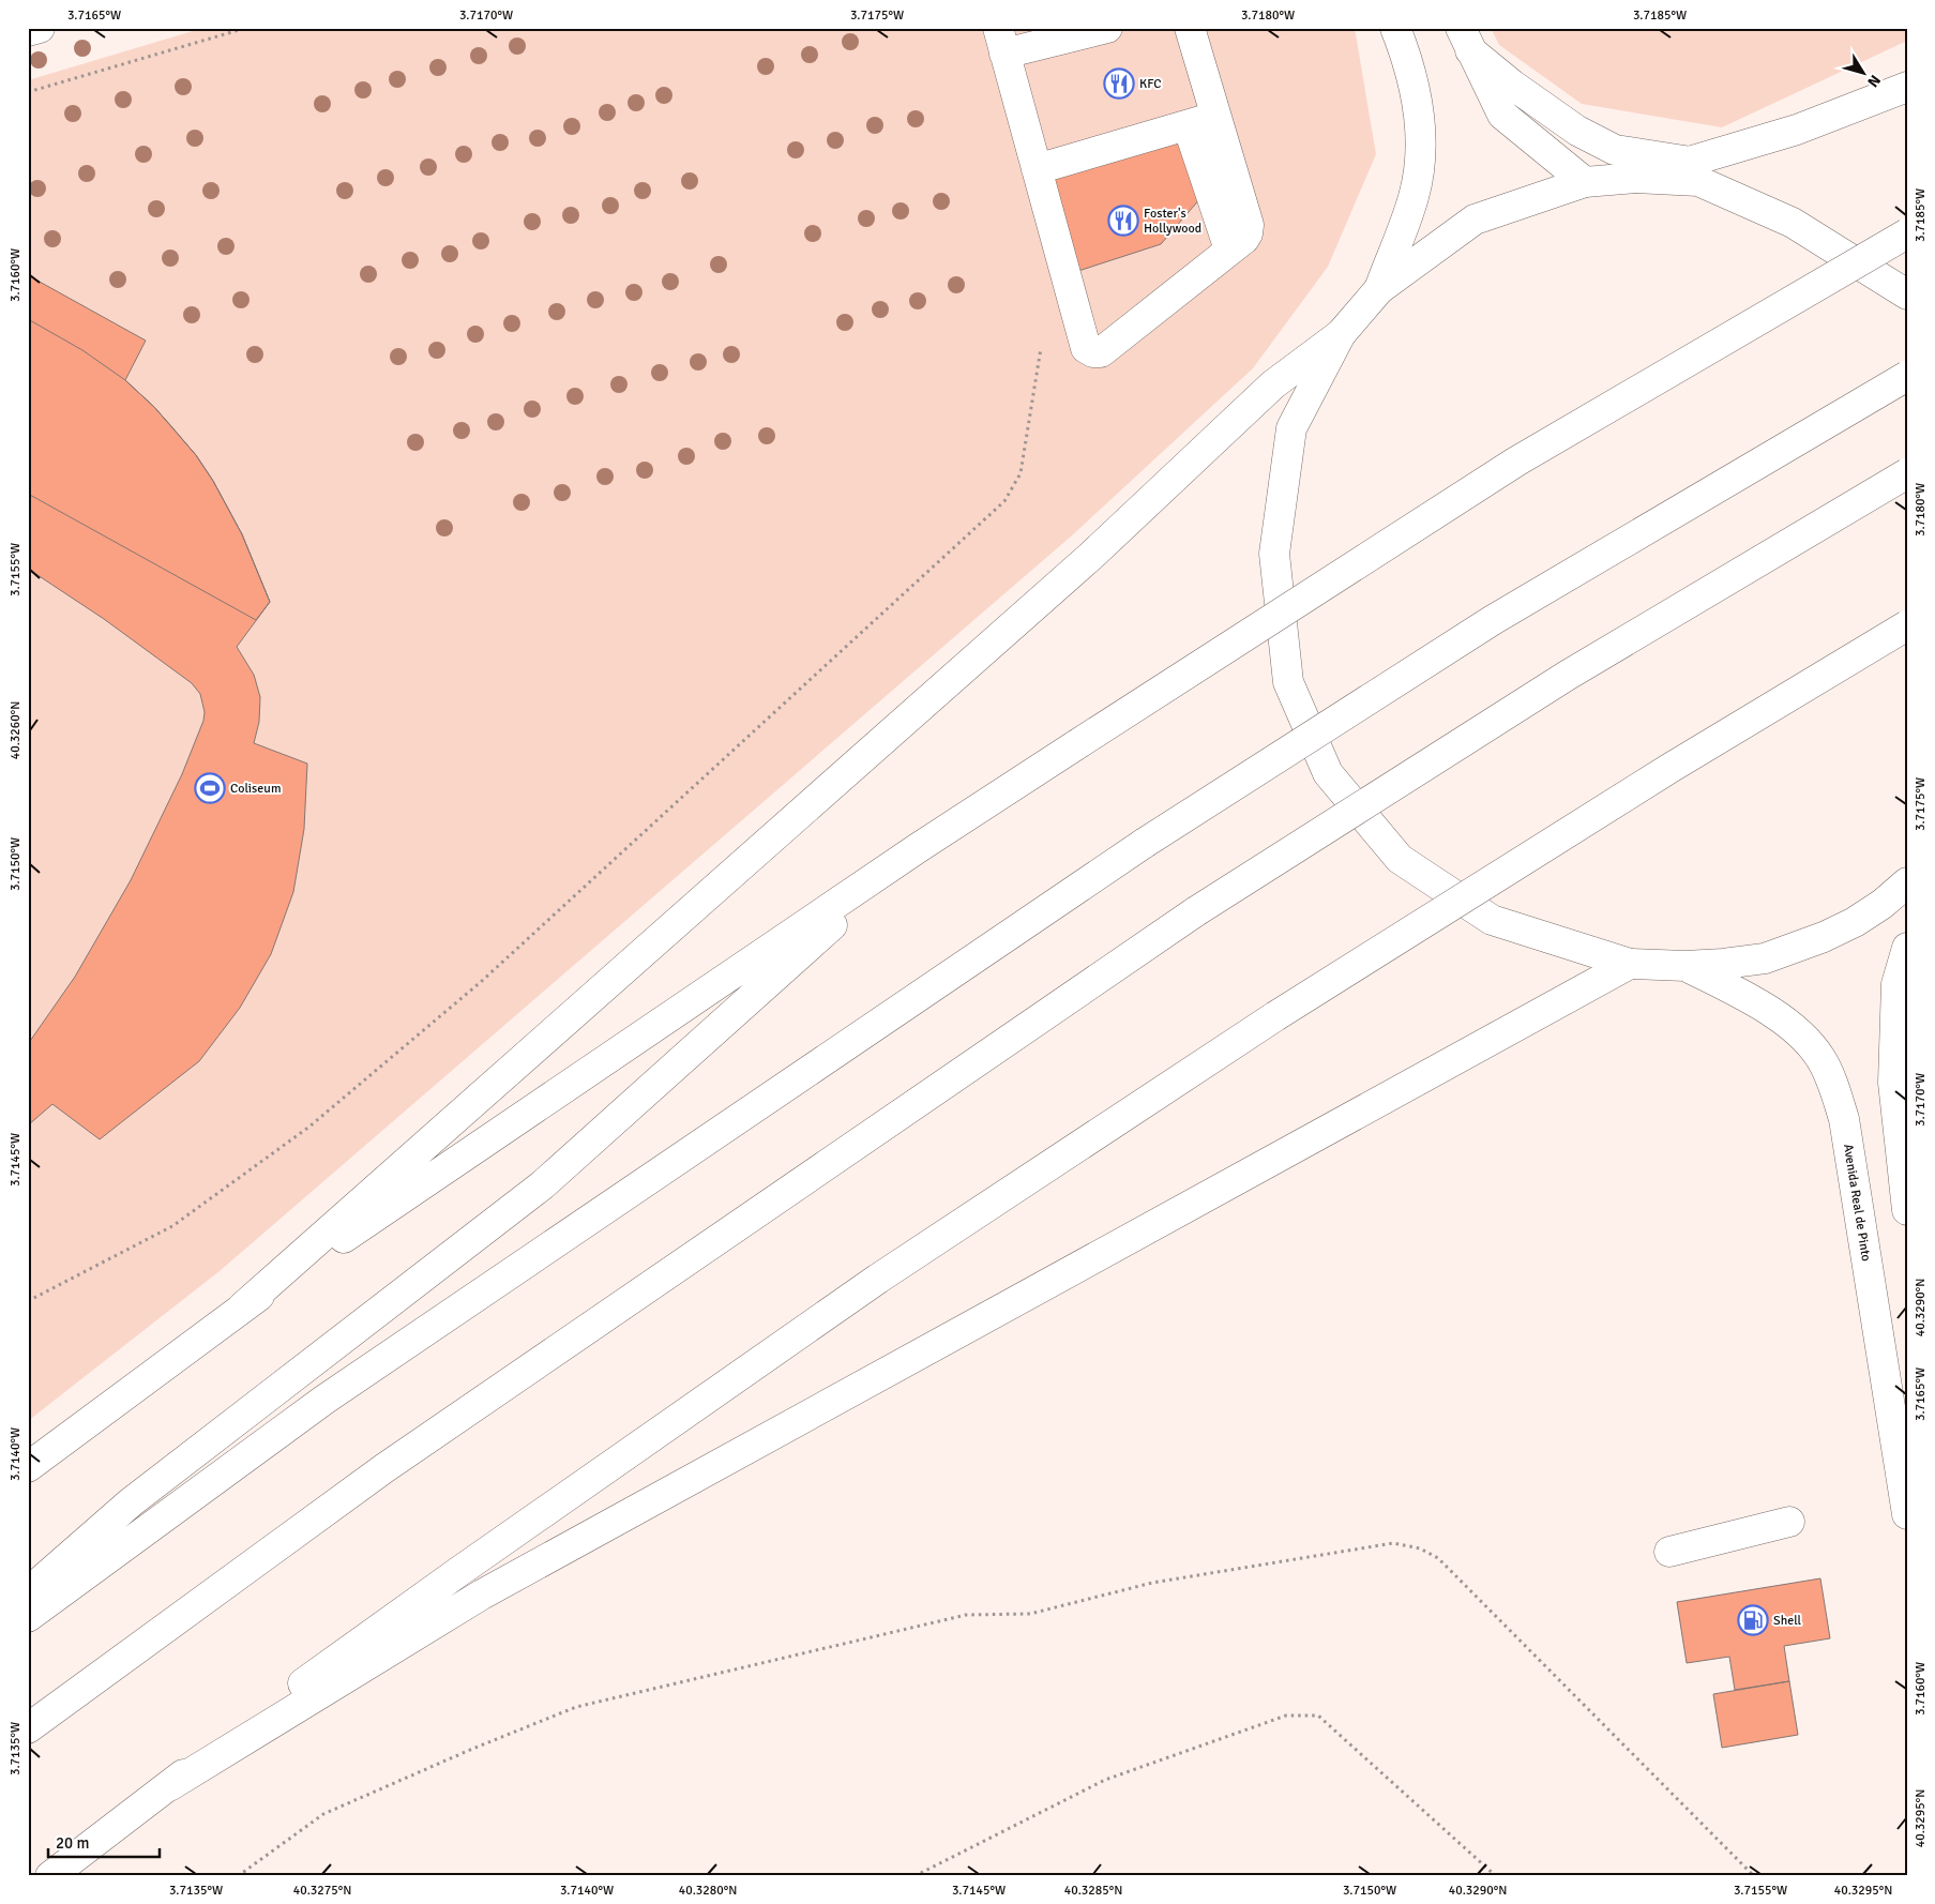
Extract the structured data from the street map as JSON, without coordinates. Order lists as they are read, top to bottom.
{
  "streets": {
    "main road": ["Avenida Real de Pinto"]
  },
  "places": {
    "restaurant": ["KFC", "Foster's Hollywood"],
    "sports": ["Coliseum"],
    "fuel station": ["Shell"]
  },
  "scale_bar": "20 m",
  "north": "bottom right",
  "coordinates": [
    "3.7165°W",
    "3.7170°W",
    "3.7175°W",
    "3.7180°W",
    "3.7185°W",
    "3.7160°W",
    "3.7155°W",
    "40.3260°N",
    "3.7150°W",
    "3.7145°W",
    "40.3290°N",
    "3.7140°W",
    "3.7135°W",
    "40.3295°N",
    "40.3275°N",
    "40.3280°N",
    "40.3285°N"
  ]
}
